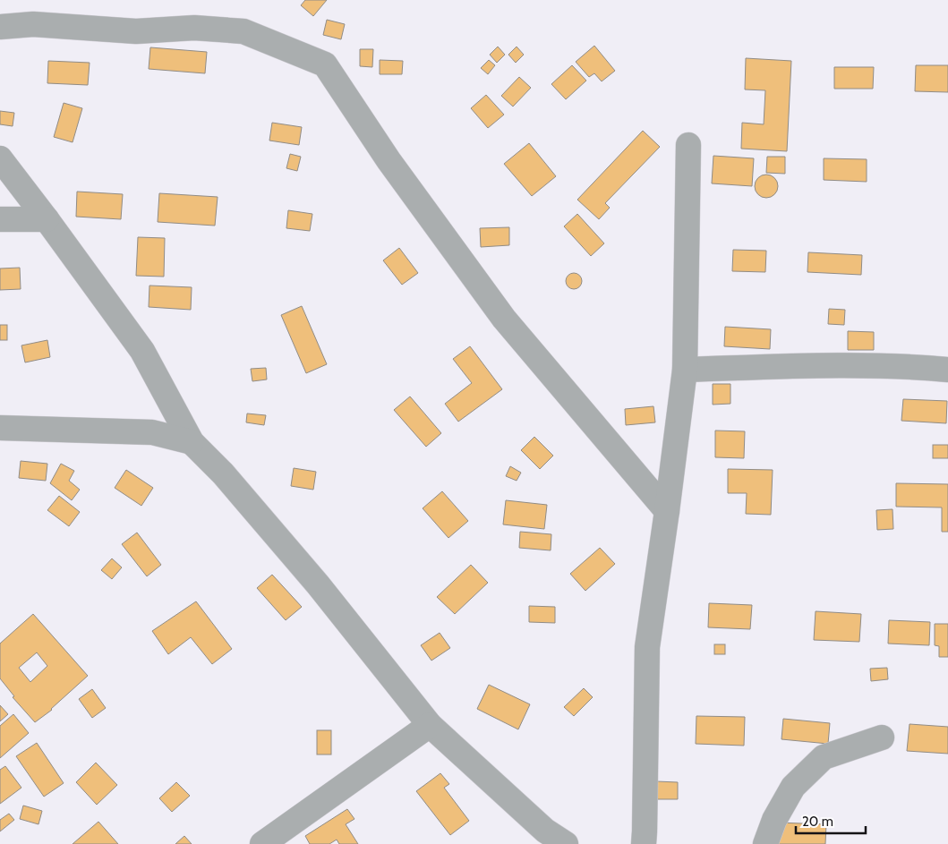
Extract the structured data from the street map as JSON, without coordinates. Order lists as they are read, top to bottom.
{
  "scale_bar": "20 m"
}
